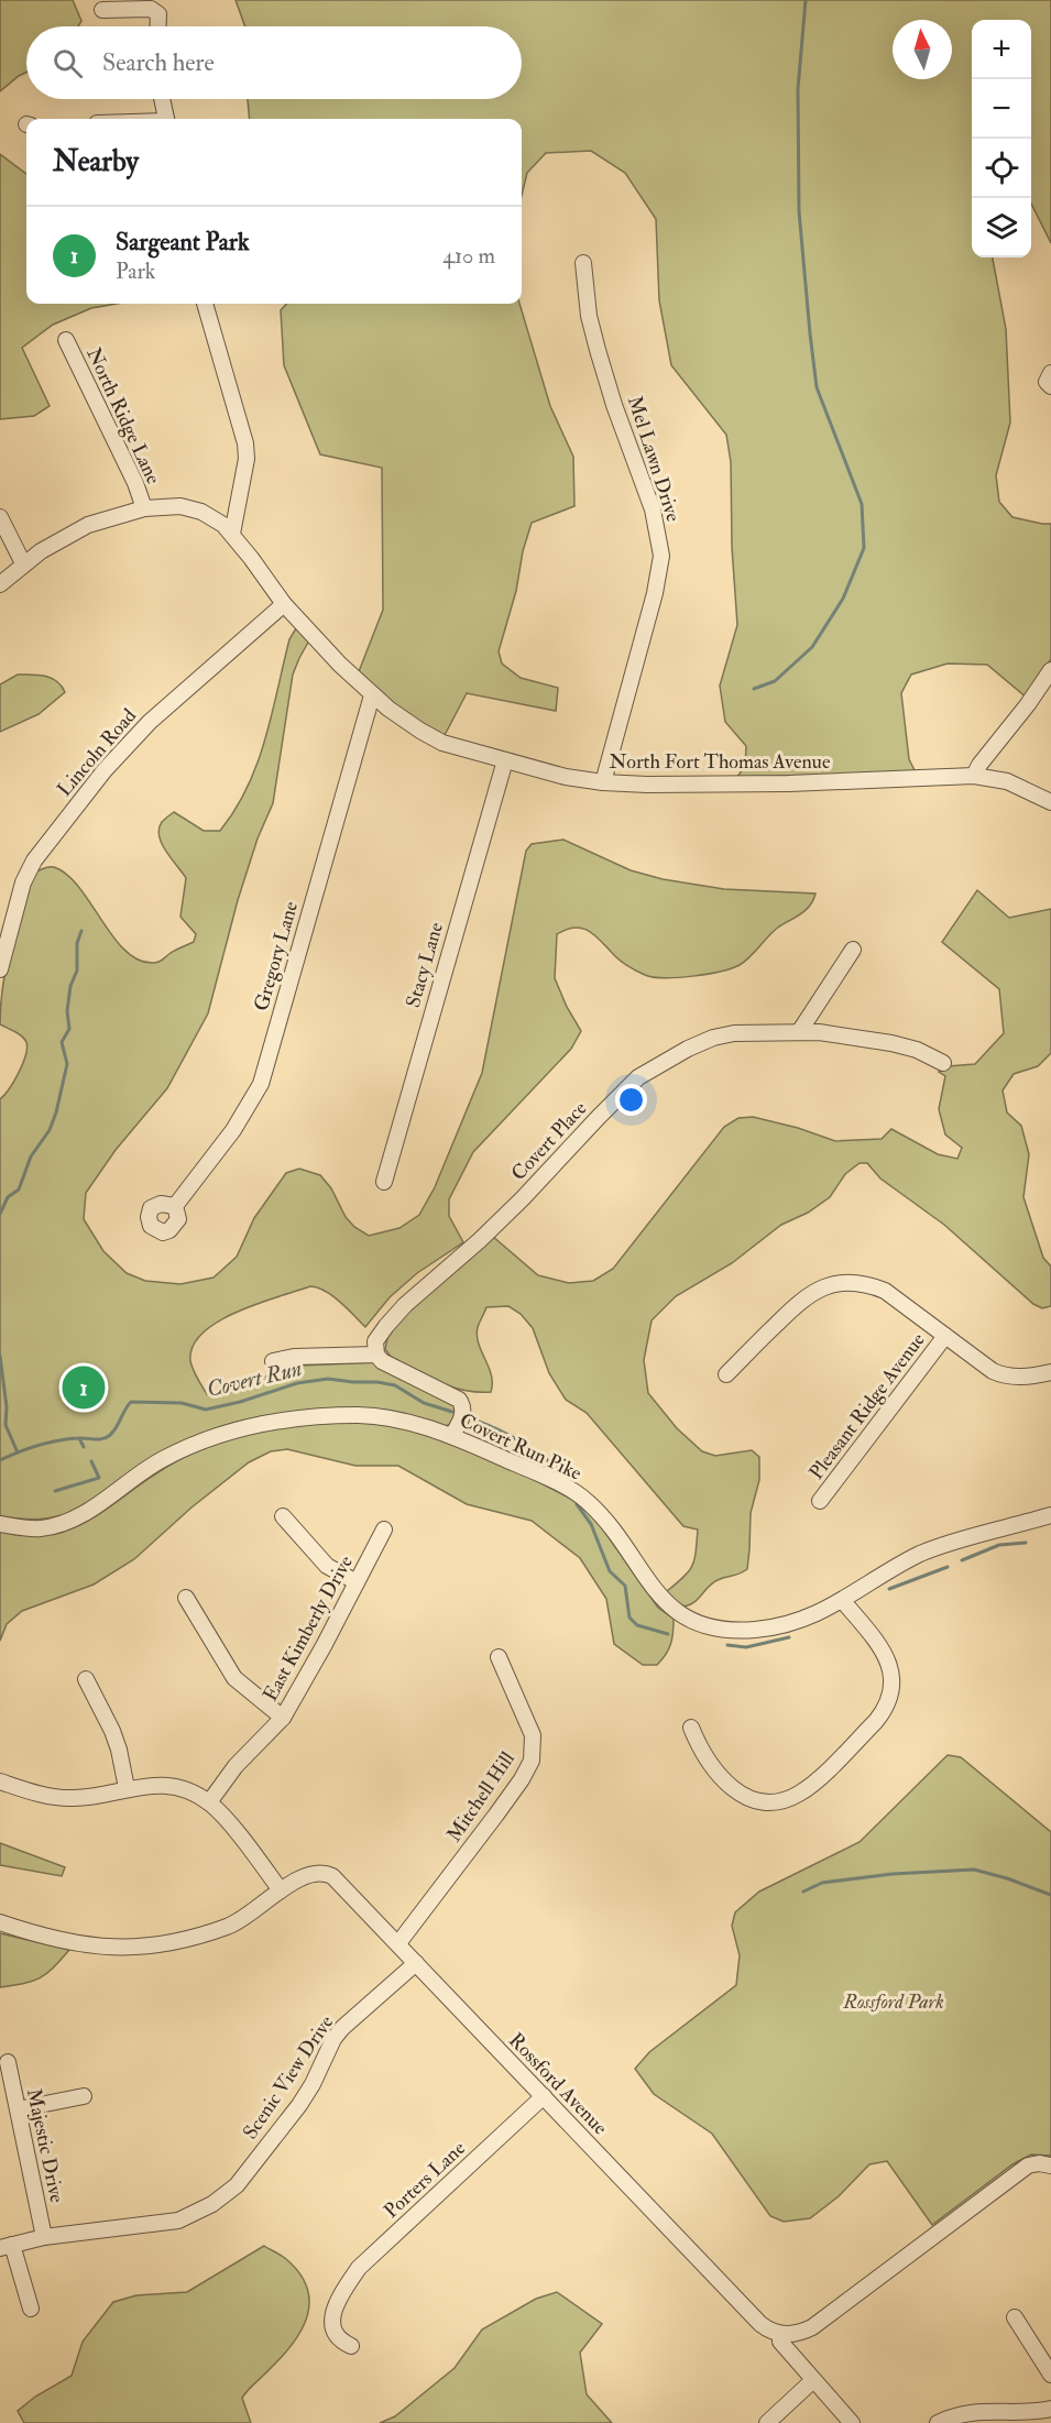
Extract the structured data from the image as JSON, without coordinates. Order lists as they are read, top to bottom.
{
  "streets": {
    "street": [
      "North Ridge Lane",
      "Mel Lawn Drive",
      "Lincoln Road",
      "North Fort Thomas Avenue",
      "Gregory Lane",
      "Stacy Lane",
      "Covert Place",
      "Pleasant Ridge Avenue",
      "Covert Run Pike",
      "East Kimberly Drive",
      "Mitchell Hill",
      "Scenic View Drive",
      "Rossford Avenue",
      "Majestic Drive",
      "Porters Lane"
    ]
  },
  "crossings": [
    ["North Ridge Lane", "North Fort Thomas Avenue"],
    ["Mel Lawn Drive", "North Fort Thomas Avenue"],
    ["Lincoln Road", "North Fort Thomas Avenue"],
    ["North Fort Thomas Avenue", "Gregory Lane"],
    ["North Fort Thomas Avenue", "Stacy Lane"],
    ["Mitchell Hill", "Rossford Avenue"],
    ["Scenic View Drive", "Rossford Avenue"],
    ["Scenic View Drive", "Majestic Drive"],
    ["Rossford Avenue", "Porters Lane"]
  ],
  "water": ["Covert Run"],
  "parks": ["Rossford Park"],
  "north": "top",
  "page": {
    "map_buttons": ["+", "−"],
    "search": "Search here",
    "heading": "Nearby",
    "list": [
      {
        "mark": "1",
        "name": "Sargeant Park",
        "note": "Park",
        "value": "410 m"
      }
    ],
    "pins": "1"
  }
}
